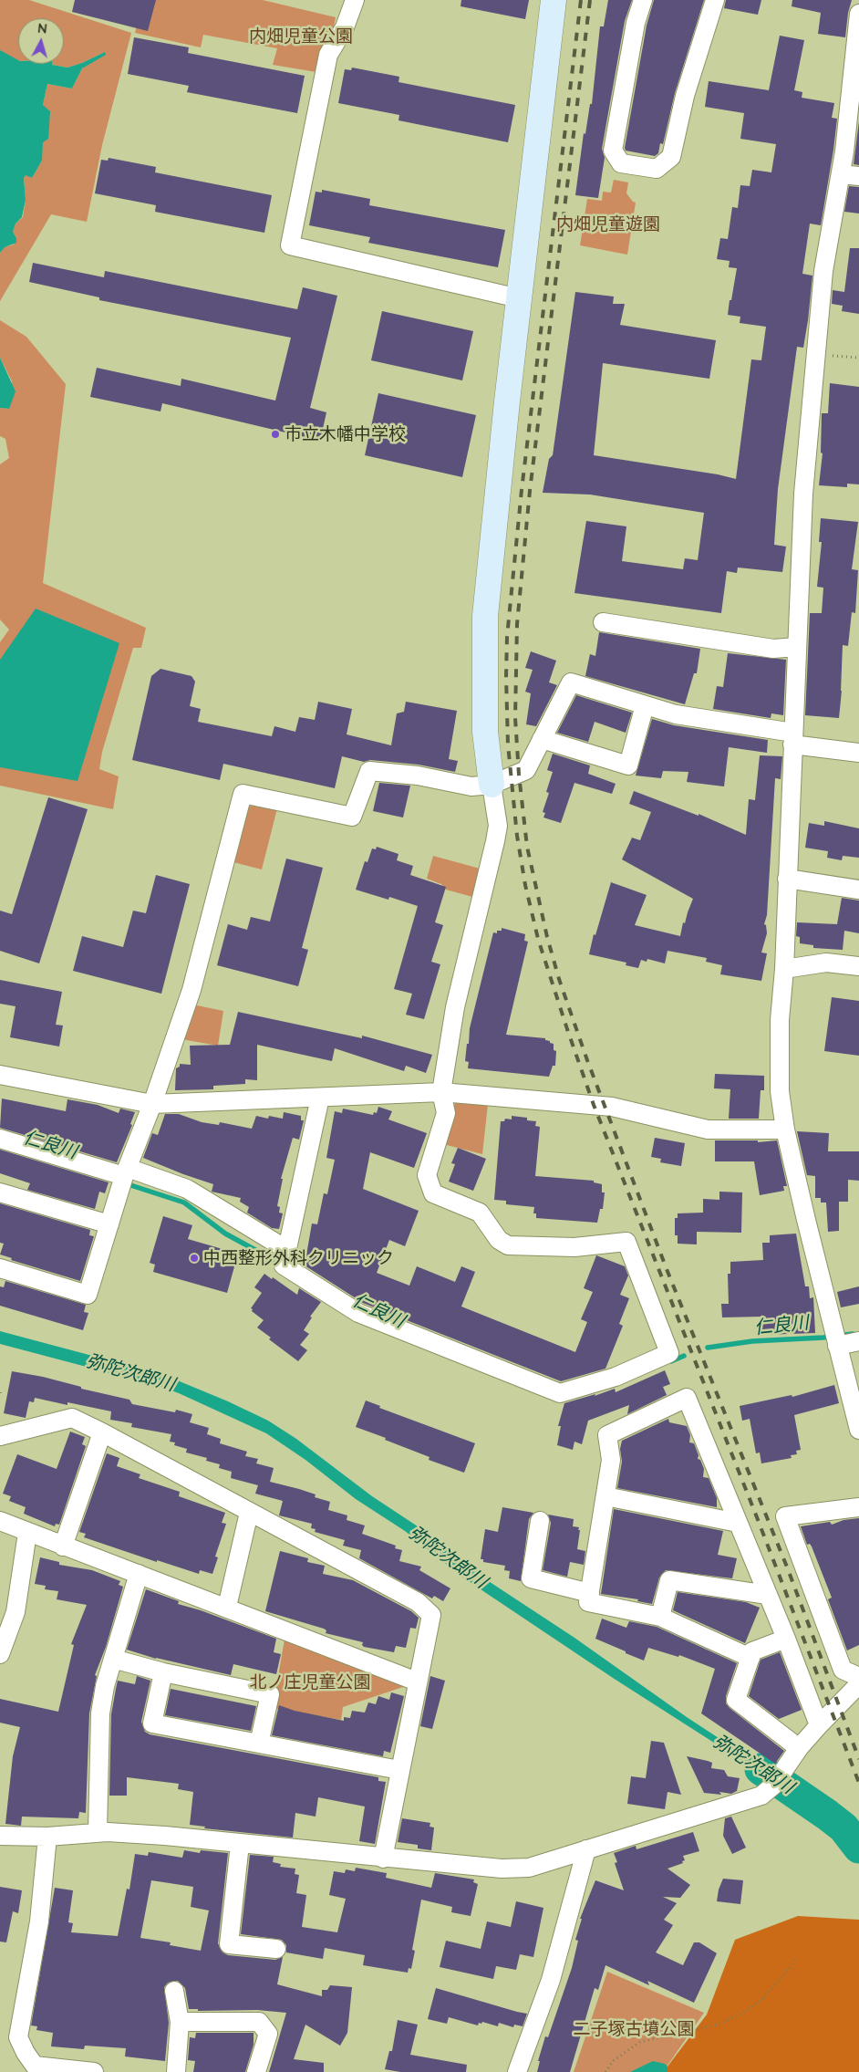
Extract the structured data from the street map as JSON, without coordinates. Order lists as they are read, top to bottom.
{
  "water": ["仁良川", "弥陀次郎川"],
  "parks": [
    "内畑児童公園",
    "内畑児童遊園",
    "北ノ庄児童公園",
    "二子塚古墳公園"
  ],
  "places": ["市立木幡中学校", "中西整形外科クリニック"],
  "north": "top"
}
